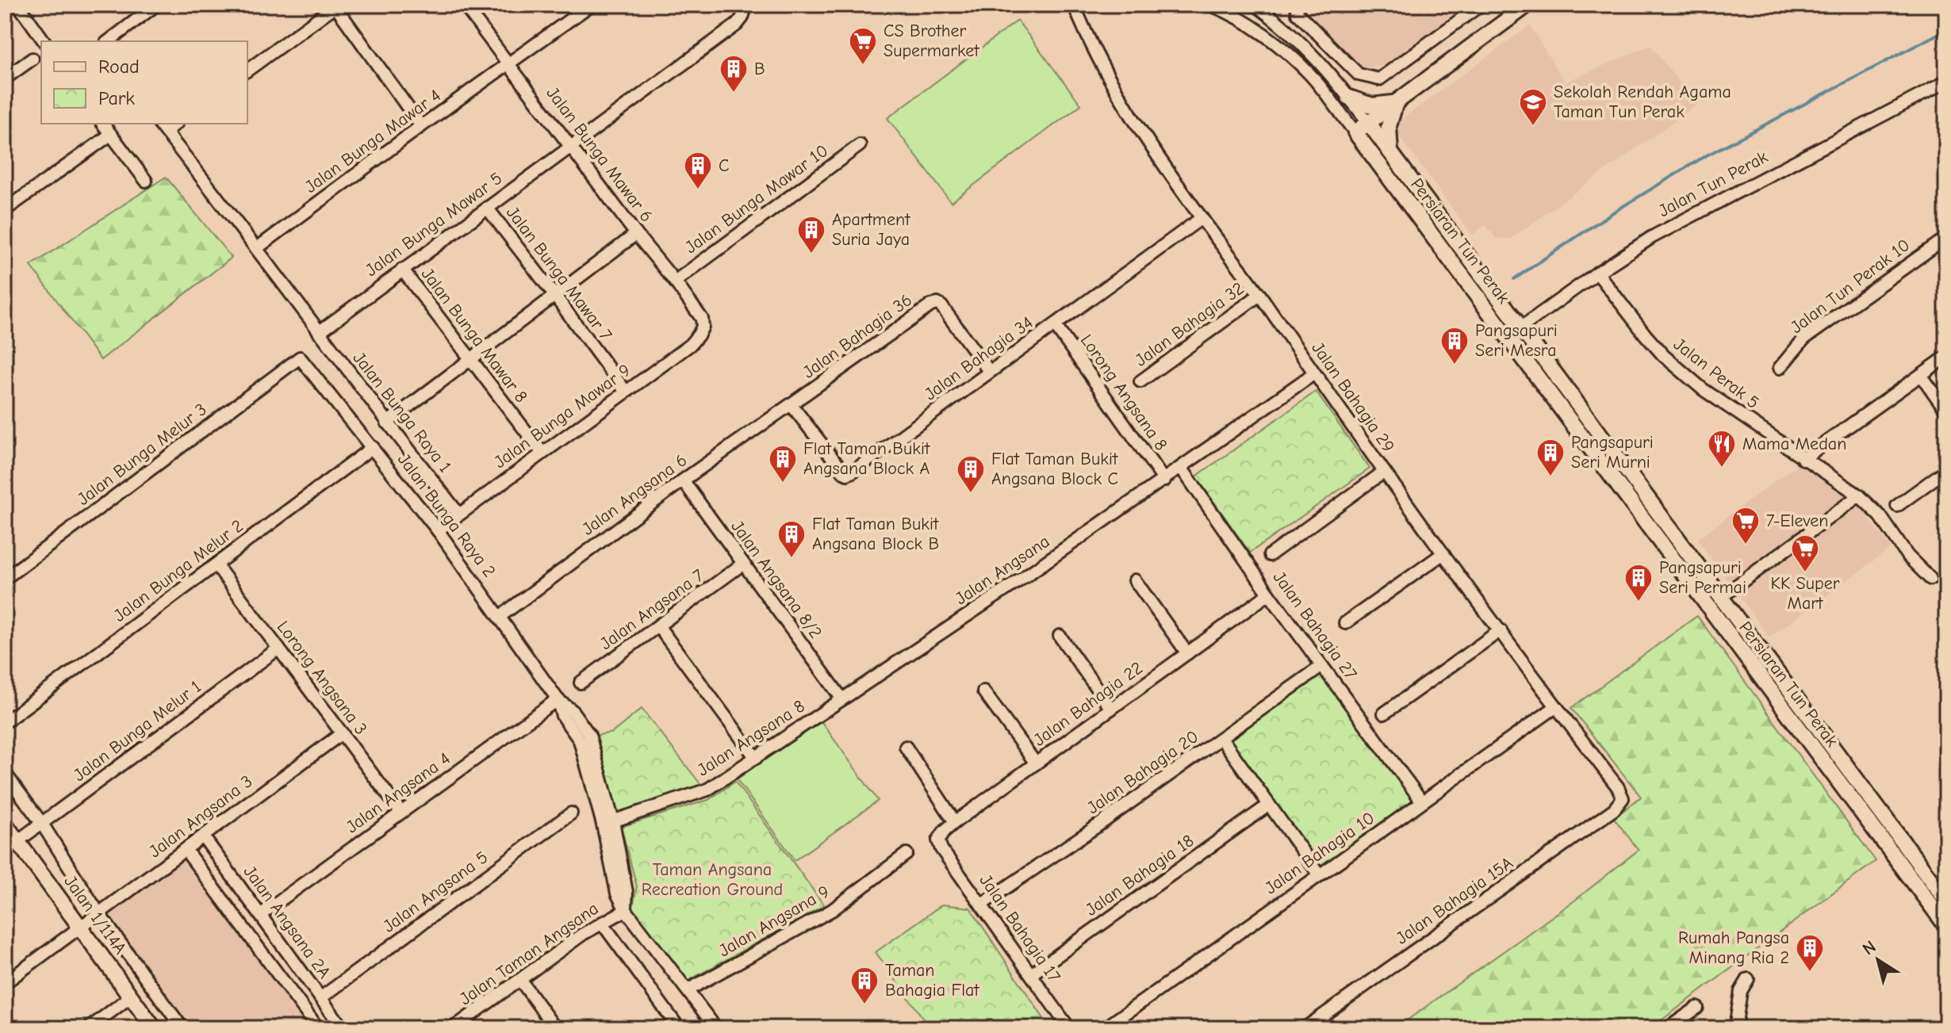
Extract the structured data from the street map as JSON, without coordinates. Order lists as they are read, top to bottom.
{
  "streets": {
    "street": [
      "Jalan Bunga Mawar 4",
      "Jalan Bunga Mawar 6",
      "Jalan Tun Perak",
      "Jalan Bunga Mawar 10",
      "Jalan Bunga Mawar 5",
      "Persiaran Tun Perak",
      "Jalan Bunga Mawar 7",
      "Jalan Tun Perak 10",
      "Jalan Bahagia 32",
      "Jalan Bunga Mawar 8",
      "Jalan Bahagia 36",
      "Jalan Bahagia 34",
      "Jalan Perak 5",
      "Lorong Angsana 8",
      "Jalan Bahagia 29",
      "Jalan Bunga Raya 1",
      "Jalan Bunga Mawar 9",
      "Jalan Bunga Melur 3",
      "Jalan Angsana 6",
      "Jalan Bunga Raya 2",
      "Jalan Angsana",
      "Jalan Bunga Melur 2",
      "Jalan Angsana 8/2",
      "Jalan Angsana 7",
      "Jalan Bahagia 27",
      "Lorong Angsana 3",
      "Jalan Bahagia 22",
      "Jalan Bunga Melur 1",
      "Jalan Angsana 8",
      "Jalan Bahagia 20",
      "Jalan Angsana 4",
      "Jalan Angsana 3",
      "Jalan Bahagia 10",
      "Jalan Bahagia 18",
      "Jalan Angsana 5",
      "Jalan Bahagia 15A",
      "Jalan 1/114A",
      "Jalan Angsana 9",
      "Jalan Angsana 2A",
      "Jalan Bahagia 17",
      "Jalan Taman Angsana"
    ]
  },
  "crossings": [
    ["Jalan Bunga Mawar 4", "Jalan Bunga Mawar 6"],
    ["Jalan Bunga Mawar 6", "Jalan Bunga Mawar 10"],
    ["Jalan Bunga Mawar 6", "Jalan Bunga Mawar 5"],
    ["Jalan Bunga Mawar 6", "Jalan Bunga Mawar 9"],
    ["Jalan Tun Perak", "Persiaran Tun Perak"],
    ["Jalan Tun Perak", "Jalan Perak 5"],
    ["Jalan Bunga Mawar 5", "Jalan Bunga Mawar 7"],
    ["Jalan Bunga Mawar 5", "Jalan Bunga Mawar 8"],
    ["Jalan Bunga Mawar 5", "Jalan Bunga Raya 1"],
    ["Jalan Bunga Mawar 7", "Jalan Bunga Mawar 9"],
    ["Jalan Bahagia 32", "Jalan Bahagia 29"],
    ["Jalan Bunga Mawar 8", "Jalan Bunga Mawar 9"],
    ["Jalan Bahagia 36", "Jalan Bahagia 34"],
    ["Jalan Bahagia 36", "Jalan Angsana 6"],
    ["Jalan Bahagia 34", "Lorong Angsana 8"],
    ["Jalan Bahagia 34", "Jalan Bahagia 29"],
    ["Jalan Bahagia 34", "Jalan Angsana 6"],
    ["Lorong Angsana 8", "Jalan Angsana"],
    ["Jalan Bahagia 29", "Jalan Angsana"],
    ["Jalan Bahagia 29", "Jalan Bahagia 10"],
    ["Jalan Bahagia 29", "Jalan Bahagia 15A"],
    ["Jalan Bunga Raya 1", "Jalan Bunga Mawar 9"],
    ["Jalan Bunga Mawar 9", "Jalan Bunga Raya 2"],
    ["Jalan Bunga Melur 3", "Jalan Bunga Raya 2"],
    ["Jalan Angsana 6", "Jalan Bunga Raya 2"],
    ["Jalan Angsana 6", "Jalan Angsana 8/2"],
    ["Jalan Bunga Raya 2", "Jalan Bunga Melur 2"],
    ["Jalan Bunga Raya 2", "Jalan Angsana 8"],
    ["Jalan Bunga Raya 2", "Jalan Angsana 4"],
    ["Jalan Bunga Raya 2", "Jalan Taman Angsana"],
    ["Jalan Angsana", "Jalan Angsana 8/2"],
    ["Jalan Angsana", "Jalan Bahagia 27"],
    ["Jalan Angsana", "Jalan Angsana 8"],
    ["Jalan Bunga Melur 2", "Lorong Angsana 3"],
    ["Jalan Angsana 8/2", "Jalan Angsana 7"],
    ["Jalan Angsana 8/2", "Jalan Angsana 8"],
    ["Jalan Bahagia 27", "Jalan Bahagia 22"],
    ["Jalan Bahagia 27", "Jalan Bahagia 20"],
    ["Jalan Bahagia 27", "Jalan Bahagia 10"],
    ["Lorong Angsana 3", "Jalan Bunga Melur 1"],
    ["Lorong Angsana 3", "Jalan Angsana 4"],
    ["Lorong Angsana 3", "Jalan Angsana 3"],
    ["Jalan Bahagia 22", "Jalan Bahagia 17"],
    ["Jalan Bunga Melur 1", "Jalan 1/114A"],
    ["Jalan Bahagia 20", "Jalan Bahagia 17"],
    ["Jalan Angsana 4", "Jalan Angsana 2A"],
    ["Jalan Angsana 3", "Jalan 1/114A"],
    ["Jalan Angsana 3", "Jalan Angsana 2A"],
    ["Jalan Bahagia 18", "Jalan Bahagia 17"],
    ["Jalan Angsana 5", "Jalan Angsana 2A"]
  ],
  "parks": ["Taman Angsana Recreation Ground"],
  "places": {
    "supermarket": ["CS Brother Supermarket", "7-Eleven", "KK Super Mart"],
    "building": [
      "B",
      "C",
      "Apartment Suria Jaya",
      "Pangsapuri Seri Mesra",
      "Pangsapuri Seri Murni",
      "Flat Taman Bukit Angsana Block A",
      "Flat Taman Bukit Angsana Block C",
      "Flat Taman Bukit Angsana Block B",
      "Pangsapuri Seri Permai",
      "Rumah Pangsa Minang Ria 2",
      "Taman Bahagia Flat"
    ],
    "school or university": ["Sekolah Rendah Agama Taman Tun Perak"],
    "restaurant": ["Mama Medan"]
  },
  "legend": ["Road", "Park"],
  "north": "top left"
}
